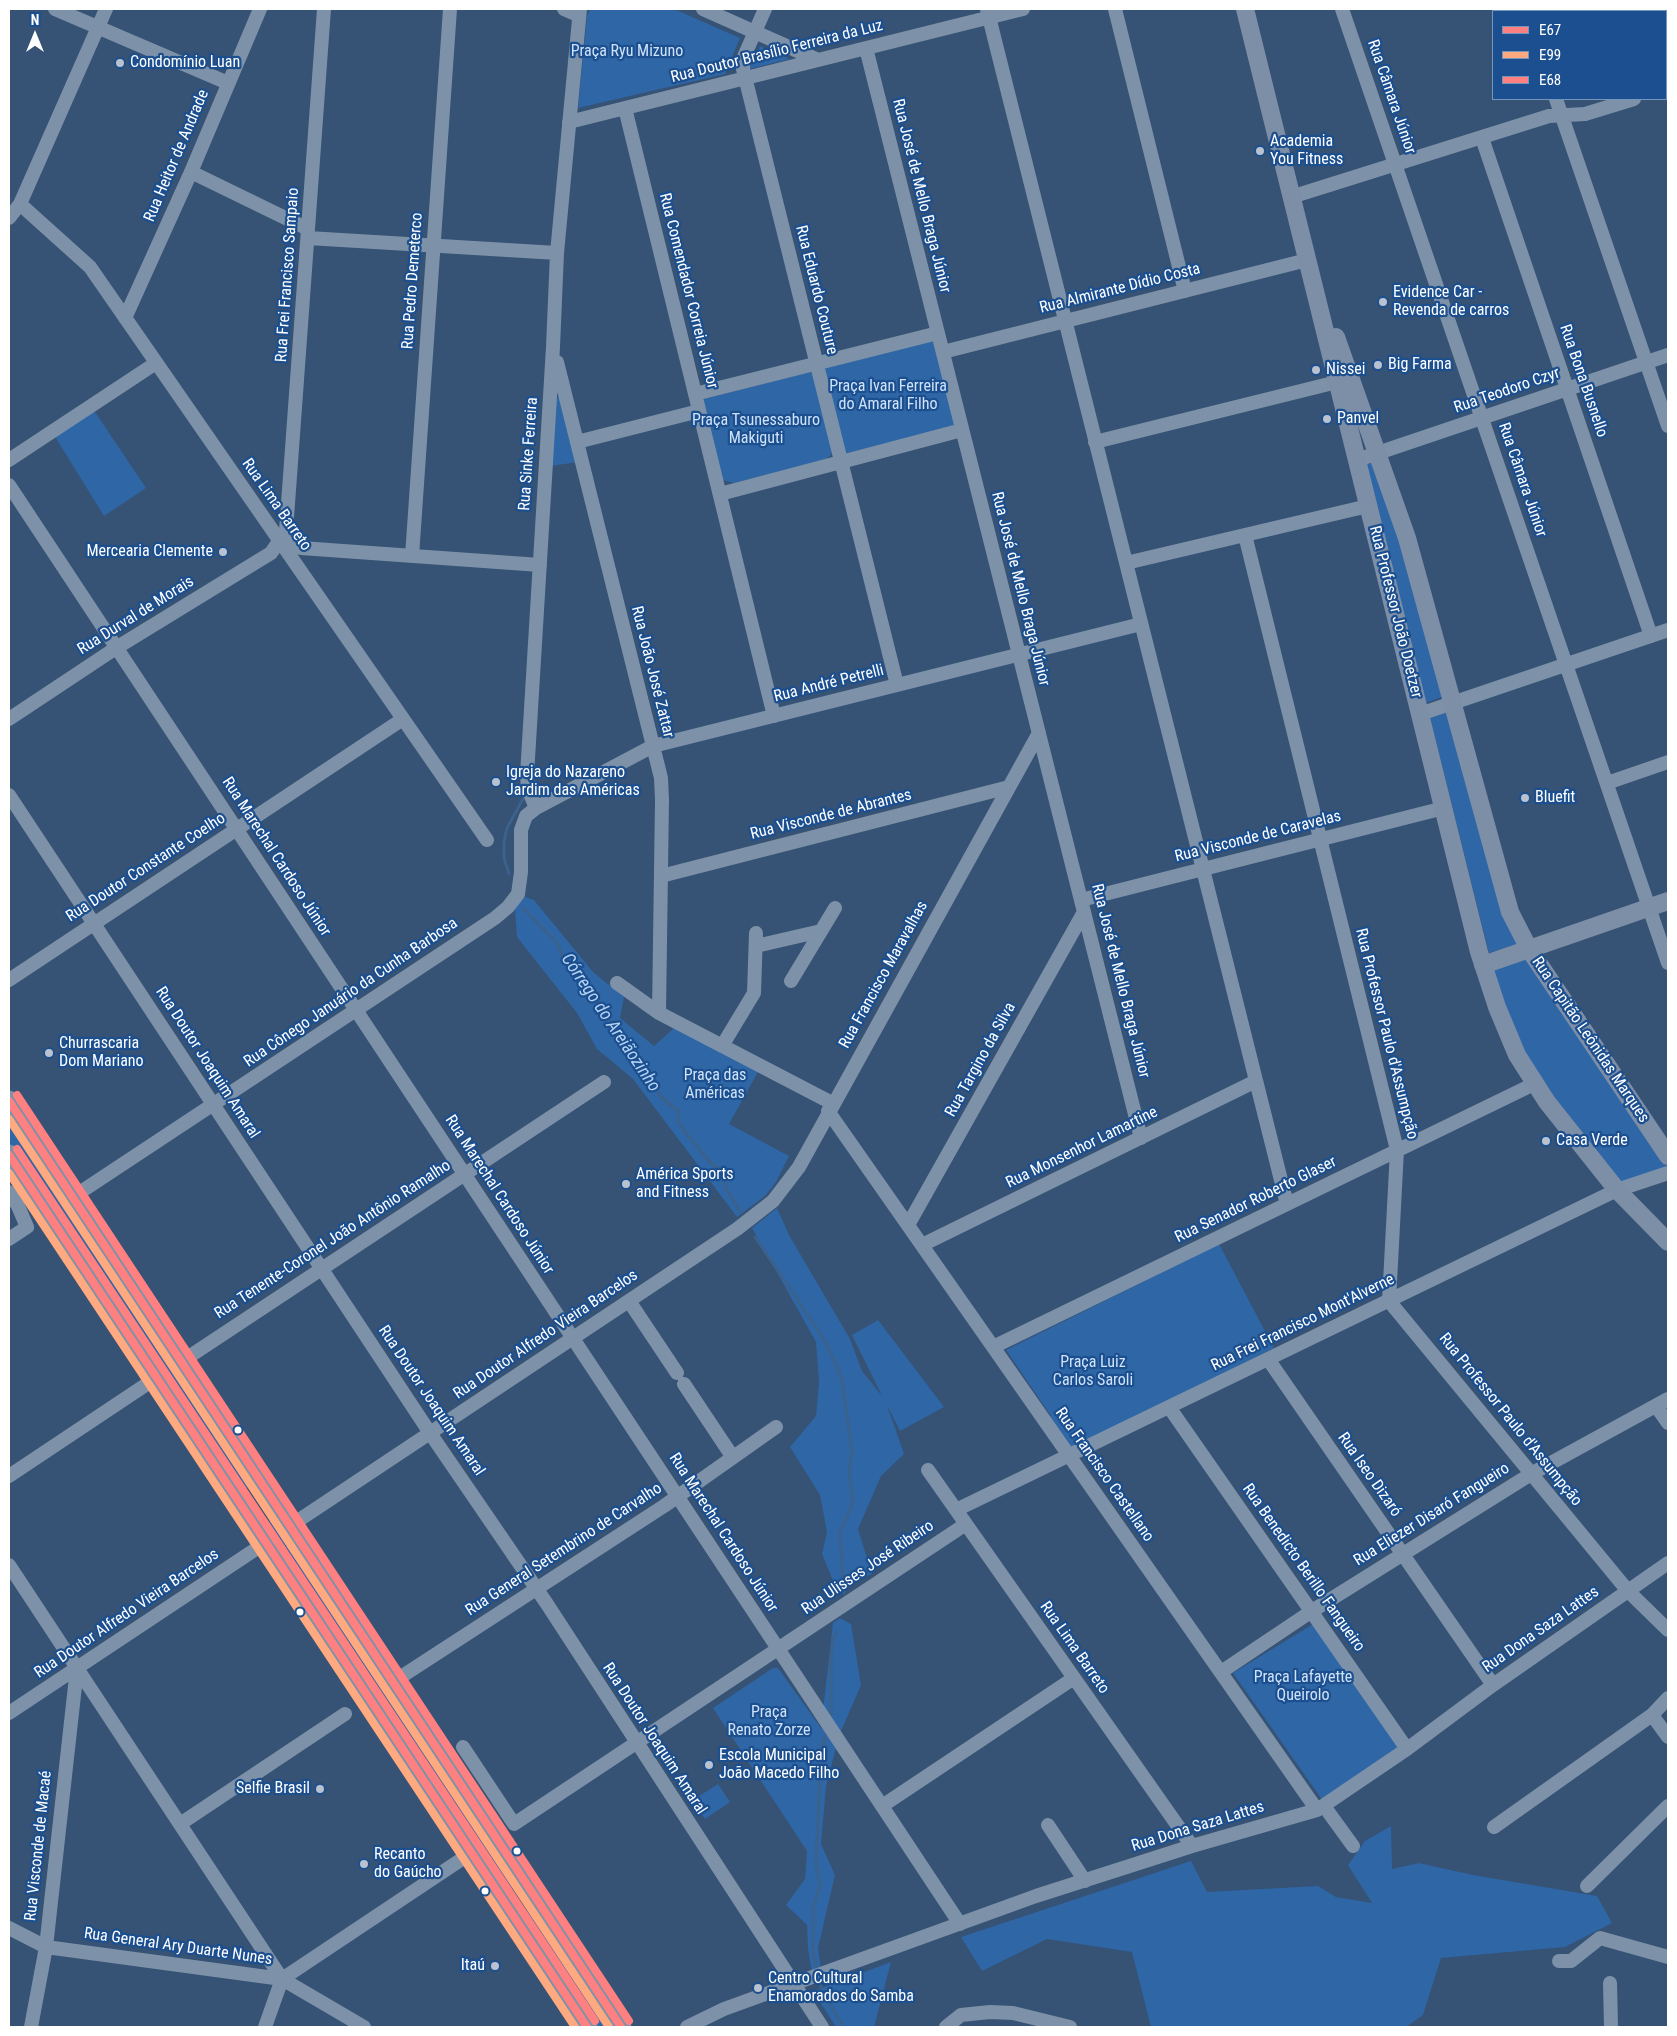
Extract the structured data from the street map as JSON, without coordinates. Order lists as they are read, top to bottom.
{
  "streets": {
    "main road": ["Rua Professor João Doetzer", "Rua Capitão Leônidas Marques"],
    "street": [
      "Rua Doutor Brasílio Ferreira da Luz",
      "Rua Câmara Júnior",
      "Rua Heitor de Andrade",
      "Rua José de Mello Braga Júnior",
      "Rua Frei Francisco Sampaio",
      "Rua Pedro Demeterco",
      "Rua Almirante Dídio Costa",
      "Rua Eduardo Couture",
      "Rua Comendador Correia Júnior",
      "Rua Bona Busnello",
      "Rua Teodoro Czyr",
      "Rua Sinke Ferreira",
      "Rua Lima Barreto",
      "Rua Durval de Morais",
      "Rua João José Zattar",
      "Rua André Petrelli",
      "Rua Visconde de Abrantes",
      "Rua Visconde de Caravelas",
      "Rua Marechal Cardoso Júnior",
      "Rua Doutor Constante Coelho",
      "Rua Francisco Maravalhas",
      "Rua Cônego Januário da Cunha Barbosa",
      "Rua Professor Paulo d'Assumpção",
      "Rua Targino da Silva",
      "Rua Doutor Joaquim Amaral",
      "Rua Monsenhor Lamartine",
      "Rua Senador Roberto Glaser",
      "Rua Tenente-Coronel João Antônio Ramalho",
      "Rua Frei Francisco Mont'Alverne",
      "Rua Doutor Alfredo Vieira Barcelos",
      "Rua Francisco Castellano",
      "Rua Iseo Dizaró",
      "Rua Eliezer Disaró Fangueiro",
      "Rua General Setembrino de Carvalho",
      "Rua Ulisses José Ribeiro",
      "Rua Benedicto Berillo Fangueiro",
      "Rua Dona Saza Lattes",
      "Rua Visconde de Macaé",
      "Rua General Ary Duarte Nunes"
    ]
  },
  "crossings": [
    ["Rua Doutor Brasílio Ferreira da Luz", "Rua José de Mello Braga Júnior"],
    ["Rua Doutor Brasílio Ferreira da Luz", "Rua Eduardo Couture"],
    ["Rua Doutor Brasílio Ferreira da Luz", "Rua Comendador Correia Júnior"],
    ["Rua Doutor Brasílio Ferreira da Luz", "Rua Sinke Ferreira"],
    ["Rua Câmara Júnior", "Rua Teodoro Czyr"],
    ["Rua Heitor de Andrade", "Rua Lima Barreto"],
    ["Rua José de Mello Braga Júnior", "Rua Almirante Dídio Costa"],
    ["Rua José de Mello Braga Júnior", "Rua André Petrelli"],
    ["Rua José de Mello Braga Júnior", "Rua Visconde de Caravelas"],
    ["Rua José de Mello Braga Júnior", "Rua Francisco Maravalhas"],
    ["Rua José de Mello Braga Júnior", "Rua Targino da Silva"],
    ["Rua José de Mello Braga Júnior", "Rua Monsenhor Lamartine"],
    ["Rua Frei Francisco Sampaio", "Rua Lima Barreto"],
    ["Rua Frei Francisco Sampaio", "Rua Durval de Morais"],
    ["Rua Almirante Dídio Costa", "Rua Professor João Doetzer"],
    ["Rua Eduardo Couture", "Rua André Petrelli"],
    ["Rua Comendador Correia Júnior", "Rua André Petrelli"],
    ["Rua Bona Busnello", "Rua Teodoro Czyr"],
    ["Rua Teodoro Czyr", "Rua Professor João Doetzer"],
    ["Rua Sinke Ferreira", "Rua João José Zattar"],
    ["Rua Sinke Ferreira", "Rua André Petrelli"],
    ["Rua Sinke Ferreira", "Rua Cônego Januário da Cunha Barbosa"],
    ["Rua Lima Barreto", "Rua Durval de Morais"],
    ["Rua Lima Barreto", "Rua Doutor Constante Coelho"],
    ["Rua Lima Barreto", "Rua Frei Francisco Mont'Alverne"],
    ["Rua Lima Barreto", "Rua Ulisses José Ribeiro"],
    ["Rua Lima Barreto", "Rua Dona Saza Lattes"],
    ["Rua Professor João Doetzer", "Rua Visconde de Caravelas"],
    ["Rua Professor João Doetzer", "Rua Capitão Leônidas Marques"],
    ["Rua Durval de Morais", "Rua Marechal Cardoso Júnior"],
    ["Rua João José Zattar", "Rua André Petrelli"],
    ["Rua João José Zattar", "Rua Visconde de Abrantes"],
    ["Rua João José Zattar", "Rua Francisco Castellano"],
    ["Rua André Petrelli", "Rua Cônego Januário da Cunha Barbosa"],
    ["Rua Visconde de Abrantes", "Rua Francisco Maravalhas"],
    ["Rua Visconde de Caravelas", "Rua Professor Paulo d'Assumpção"],
    ["Rua Visconde de Caravelas", "Rua Targino da Silva"],
    ["Rua Marechal Cardoso Júnior", "Rua Doutor Constante Coelho"],
    ["Rua Marechal Cardoso Júnior", "Rua Cônego Januário da Cunha Barbosa"],
    ["Rua Marechal Cardoso Júnior", "Rua Tenente-Coronel João Antônio Ramalho"],
    ["Rua Marechal Cardoso Júnior", "Rua Doutor Alfredo Vieira Barcelos"],
    ["Rua Marechal Cardoso Júnior", "Rua General Setembrino de Carvalho"],
    ["Rua Marechal Cardoso Júnior", "Rua Ulisses José Ribeiro"],
    ["Rua Marechal Cardoso Júnior", "Rua Dona Saza Lattes"],
    ["Rua Doutor Constante Coelho", "Rua Doutor Joaquim Amaral"],
    ["Rua Francisco Maravalhas", "Rua Doutor Alfredo Vieira Barcelos"],
    ["Rua Francisco Maravalhas", "Rua Francisco Castellano"],
    ["Rua Cônego Januário da Cunha Barbosa", "Rua Doutor Joaquim Amaral"],
    ["Rua Professor Paulo d'Assumpção", "Rua Senador Roberto Glaser"],
    ["Rua Professor Paulo d'Assumpção", "Rua Frei Francisco Mont'Alverne"],
    ["Rua Professor Paulo d'Assumpção", "Rua Eliezer Disaró Fangueiro"],
    ["Rua Professor Paulo d'Assumpção", "Rua Dona Saza Lattes"],
    ["Rua Targino da Silva", "Rua Francisco Castellano"],
    ["Rua Doutor Joaquim Amaral", "Rua Tenente-Coronel João Antônio Ramalho"],
    ["Rua Doutor Joaquim Amaral", "Rua Doutor Alfredo Vieira Barcelos"],
    ["Rua Doutor Joaquim Amaral", "Rua General Setembrino de Carvalho"],
    ["Rua Doutor Joaquim Amaral", "Rua Ulisses José Ribeiro"],
    ["Rua Doutor Joaquim Amaral", "Rua Dona Saza Lattes"],
    ["Rua Monsenhor Lamartine", "Rua Francisco Castellano"],
    ["Rua Senador Roberto Glaser", "Rua Francisco Castellano"],
    ["Rua Frei Francisco Mont'Alverne", "Rua Francisco Castellano"],
    ["Rua Frei Francisco Mont'Alverne", "Rua Iseo Dizaró"],
    ["Rua Frei Francisco Mont'Alverne", "Rua Benedicto Berillo Fangueiro"],
    ["Rua Doutor Alfredo Vieira Barcelos", "Rua Visconde de Macaé"],
    ["Rua Francisco Castellano", "Rua Eliezer Disaró Fangueiro"],
    ["Rua Francisco Castellano", "Rua Dona Saza Lattes"],
    ["Rua Iseo Dizaró", "Rua Eliezer Disaró Fangueiro"],
    ["Rua Iseo Dizaró", "Rua Dona Saza Lattes"],
    ["Rua Eliezer Disaró Fangueiro", "Rua Benedicto Berillo Fangueiro"],
    ["Rua Benedicto Berillo Fangueiro", "Rua Dona Saza Lattes"],
    ["Rua Visconde de Macaé", "Rua General Ary Duarte Nunes"]
  ],
  "water": ["Córrego do Areiãozinho"],
  "parks": [
    "Praça Ryu Mizuno",
    "Praça Ivan Ferreira do Amaral Filho",
    "Praça Tsunessaburo Makiguti",
    "Praça das Américas",
    "Praça Luiz Carlos Saroli",
    "Praça Lafayette Queirolo",
    "Praça Renato Zorze"
  ],
  "places": [
    "Condomínio Luan",
    "Academia You Fitness",
    "Evidence Car - Revenda de carros",
    "Big Farma",
    "Nissei",
    "Panvel",
    "Mercearia Clemente",
    "Igreja do Nazareno Jardim das Américas",
    "Bluefit",
    "Churrascaria Dom Mariano",
    "Casa Verde",
    "América Sports and Fitness",
    "Escola Municipal João Macedo Filho",
    "Selfie Brasil",
    "Recanto do Gaúcho",
    "Itaú",
    "Centro Cultural Enamorados do Samba"
  ],
  "lines": ["transit line E68", "transit line E67", "transit line E99"],
  "legend": ["E67", "E99", "E68"],
  "north": "top"
}
